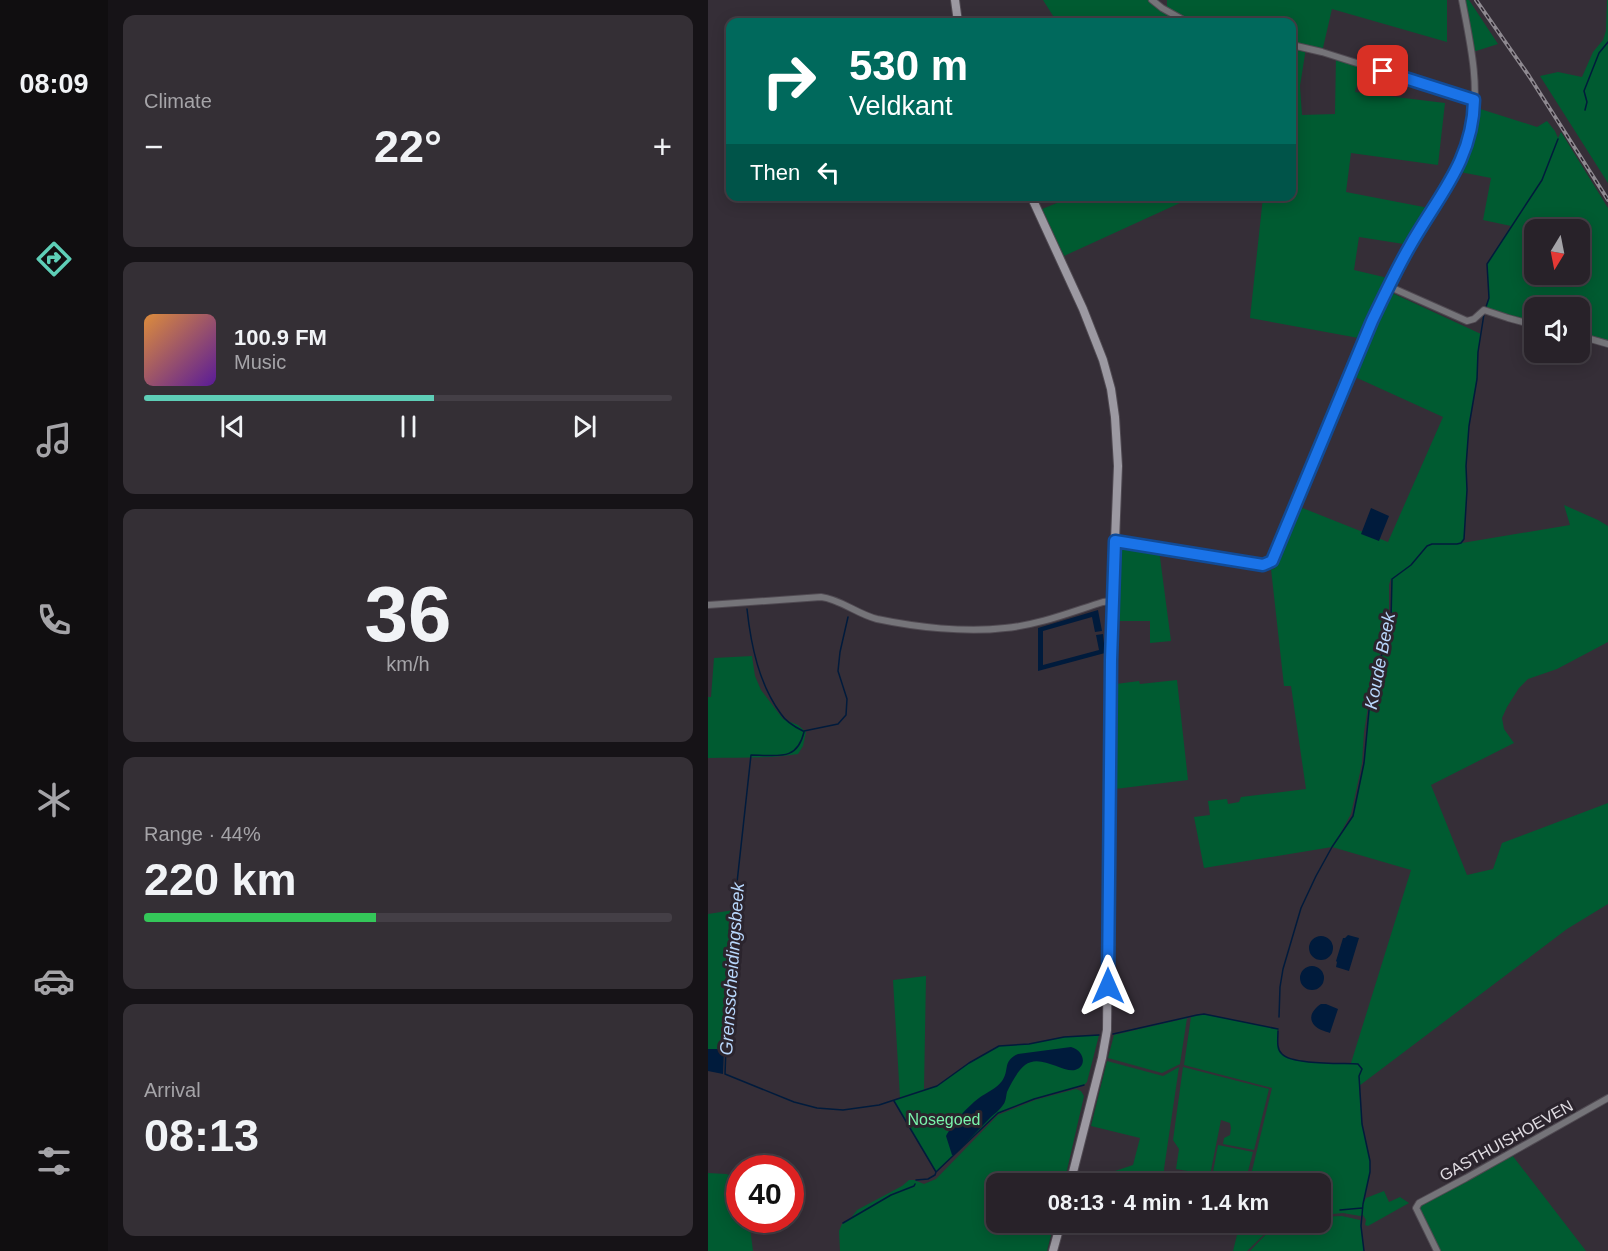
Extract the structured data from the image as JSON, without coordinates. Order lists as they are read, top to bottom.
{
  "streets": {
    "street": ["GASTHUISHOEVEN"]
  },
  "water": ["Koude Beek", "Grensscheidingsbeek"],
  "parks": ["Nosegoed"],
  "north": "bottom",
  "page": {
    "tabs": "08:09",
    "tile": [
      "Climate",
      ["36", "km/h"],
      ["Range · 44%", "220 km"],
      ["Arrival", "08:13"]
    ],
    "turn": ["530 m", "Veldkant"],
    "heat": ["−", "22°", "+"],
    "then": "Then",
    "song": ["100.9 FM", "Music"],
    "limit": "40",
    "trip": "08:13 · 4 min · 1.4 km"
  }
}
